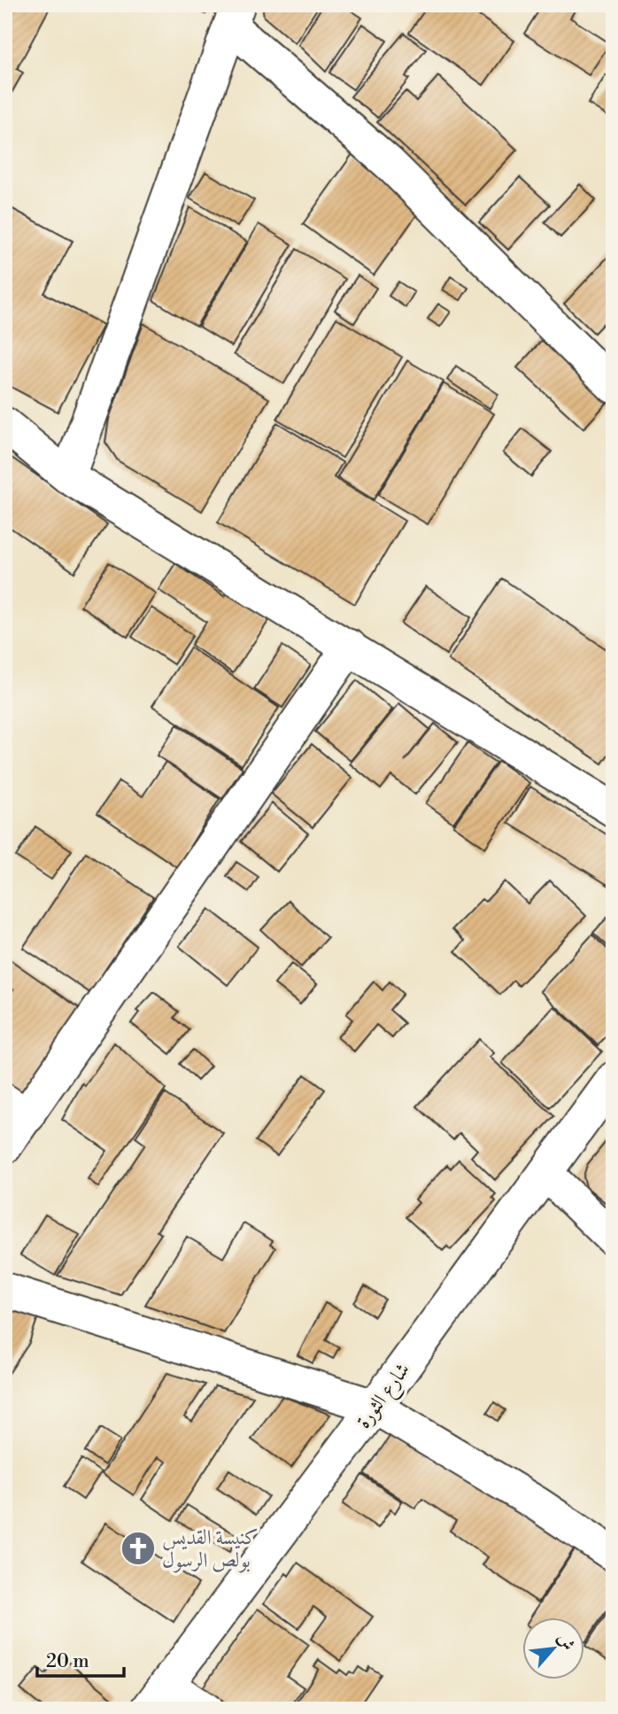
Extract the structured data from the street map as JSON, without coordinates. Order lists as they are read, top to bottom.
{
  "streets": {
    "street": ["شارع الثورة"]
  },
  "places": {
    "church": ["كنيسة القديس بولص الرسول"]
  },
  "scale_bar": "20 m",
  "north": "top right"
}
